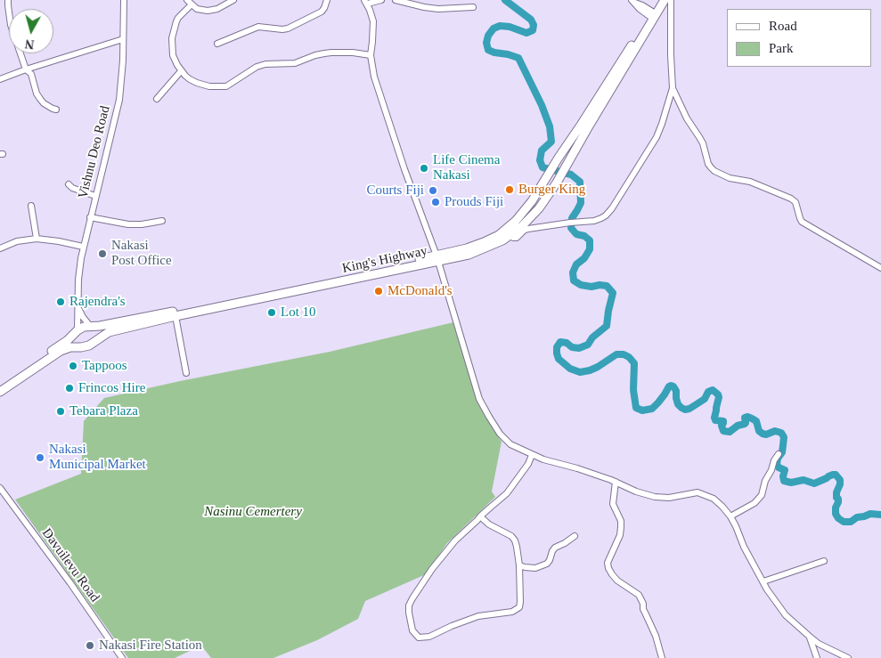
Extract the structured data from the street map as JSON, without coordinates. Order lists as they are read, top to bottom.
{
  "streets": {
    "highway": ["King's Highway"],
    "street": ["Vishnu Deo Road", "Davuilevu Road"]
  },
  "crossings": [
    ["Vishnu Deo Road", "King's Highway"]
  ],
  "parks": ["Nasinu Cemertery"],
  "places": [
    "Life Cinema Nakasi",
    "Burger King",
    "Courts Fiji",
    "Prouds Fiji",
    "Nakasi Post Office",
    "McDonald's",
    "Rajendra's",
    "Lot 10",
    "Tappoos",
    "Frincos Hire",
    "Tebara Plaza",
    "Nakasi Municipal Market",
    "Nakasi Fire Station"
  ],
  "legend": ["Road", "Park"],
  "north": "bottom"
}
